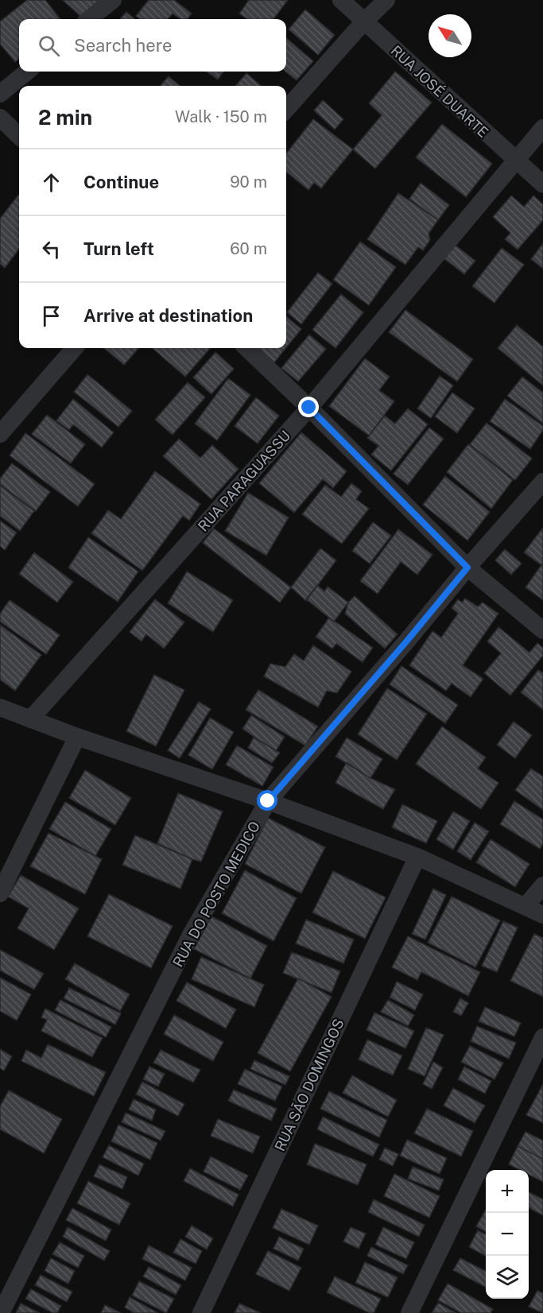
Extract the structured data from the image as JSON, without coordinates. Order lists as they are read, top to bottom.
{
  "streets": {
    "street": [
      "RUA JOSÉ DUARTE",
      "RUA PARAGUASSU",
      "RUA DO POSTO MEDICO",
      "RUA SÃO DOMINGOS"
    ]
  },
  "crossings": [
    ["RUA JOSÉ DUARTE", "RUA PARAGUASSU"]
  ],
  "north": "top left",
  "page": {
    "search": "Search here",
    "heading": ["2 min", "Walk · 150 m"],
    "list": [
      ["Continue", "90 m"],
      ["Turn left", "60 m"],
      "Arrive at destination"
    ],
    "map_buttons": ["+", "−"]
  }
}
